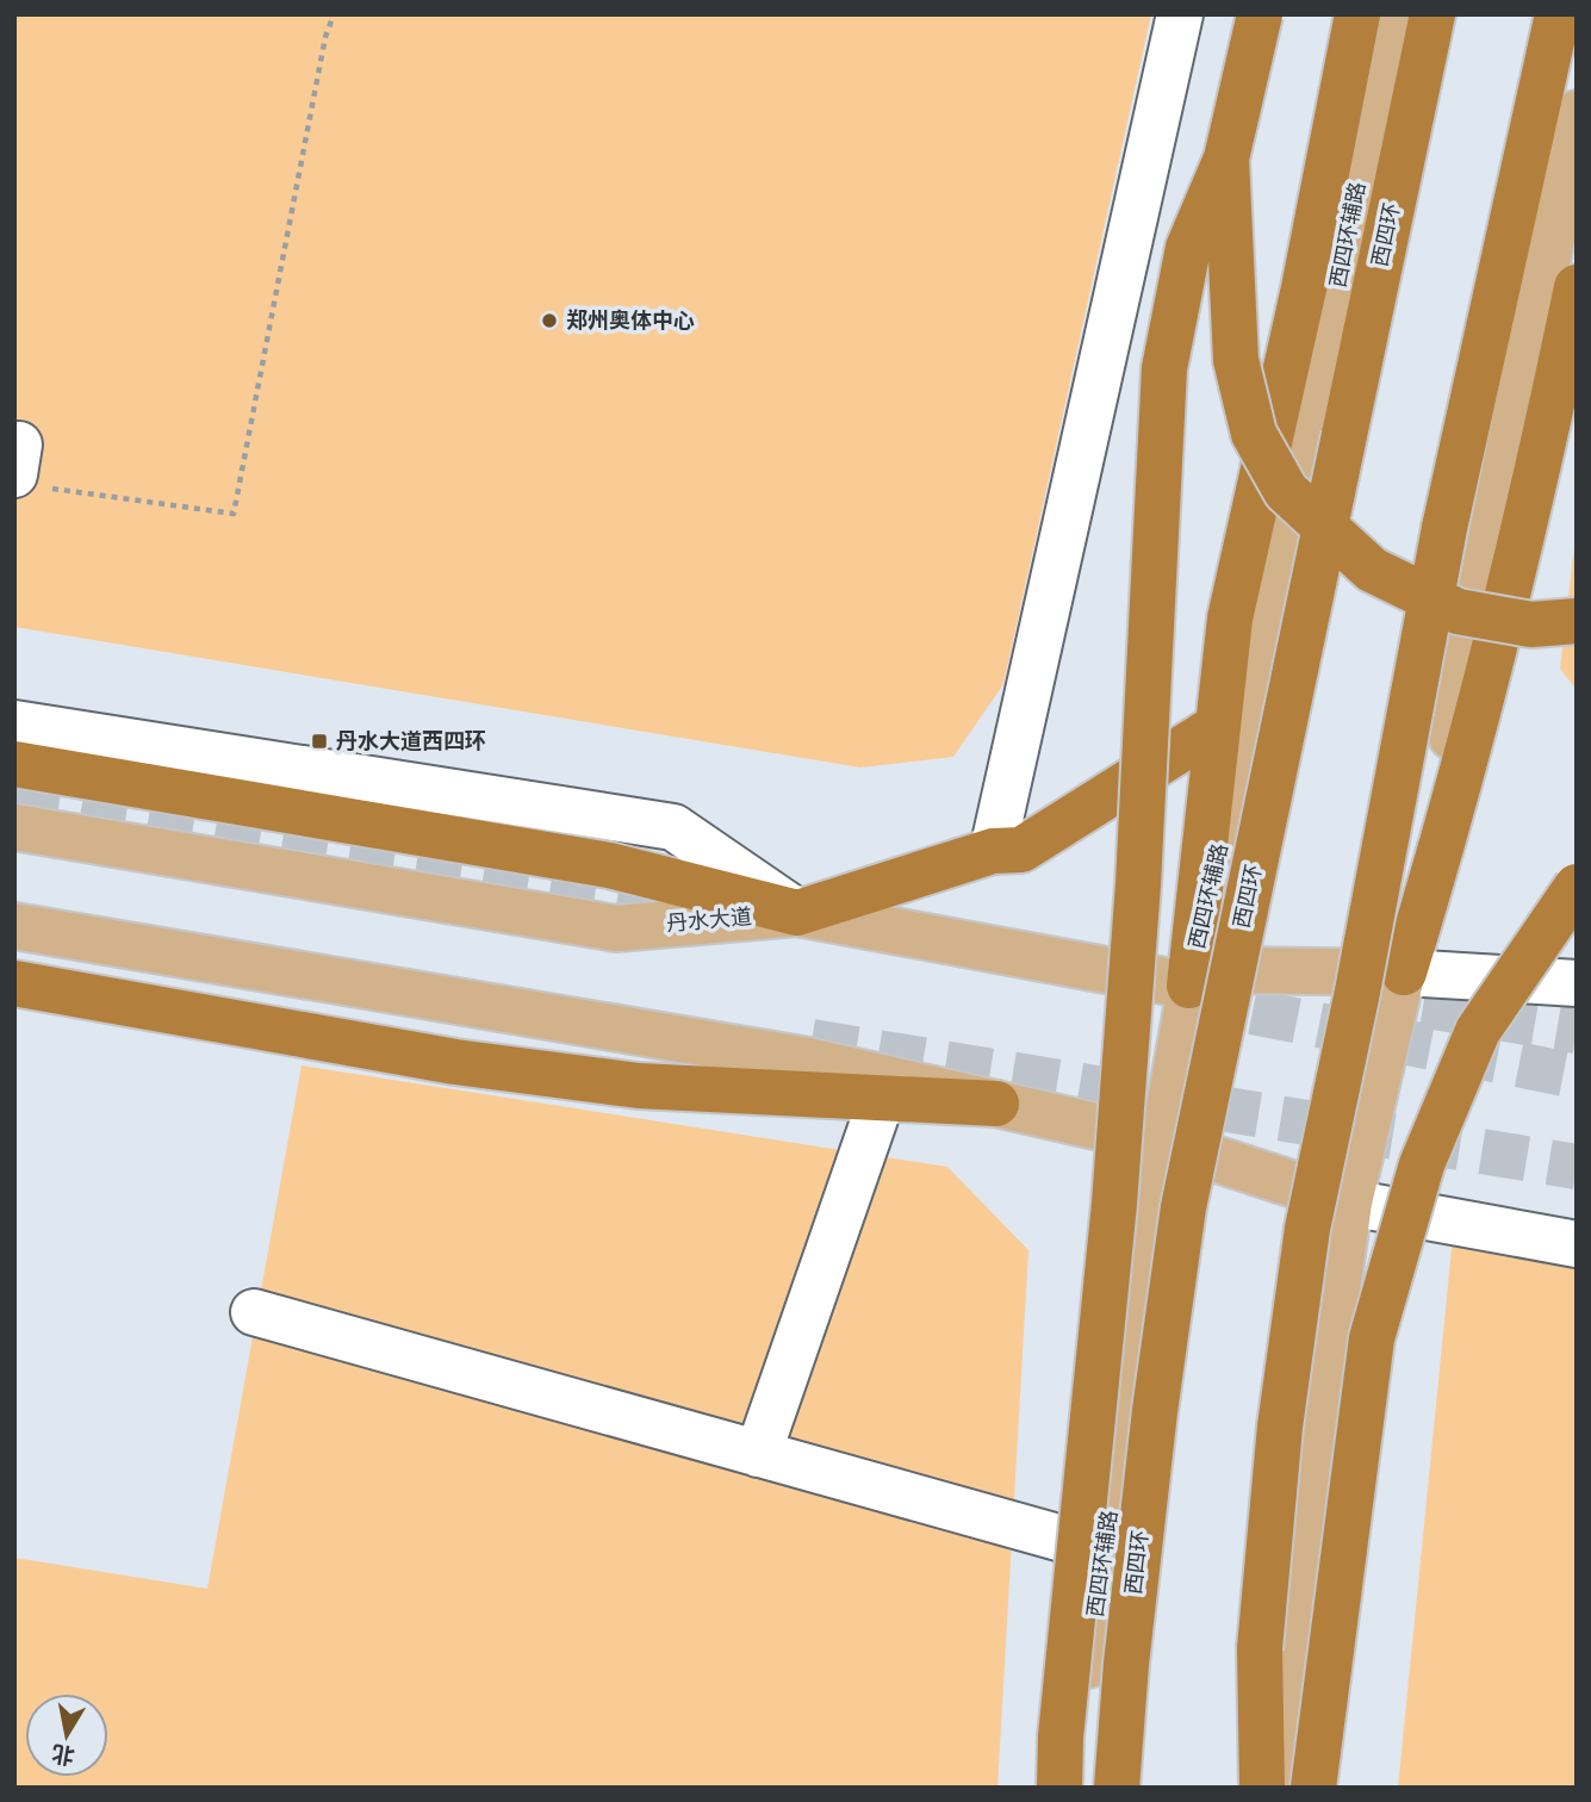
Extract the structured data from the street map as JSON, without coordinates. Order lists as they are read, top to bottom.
{
  "streets": {
    "highway": ["西四环"],
    "main road": ["西四环辅路", "丹水大道"]
  },
  "crossings": [
    ["西四环辅路", "丹水大道"]
  ],
  "places": {
    "other": ["郑州奥体中心"],
    "transit": ["丹水大道西四环"]
  },
  "north": "bottom"
}
